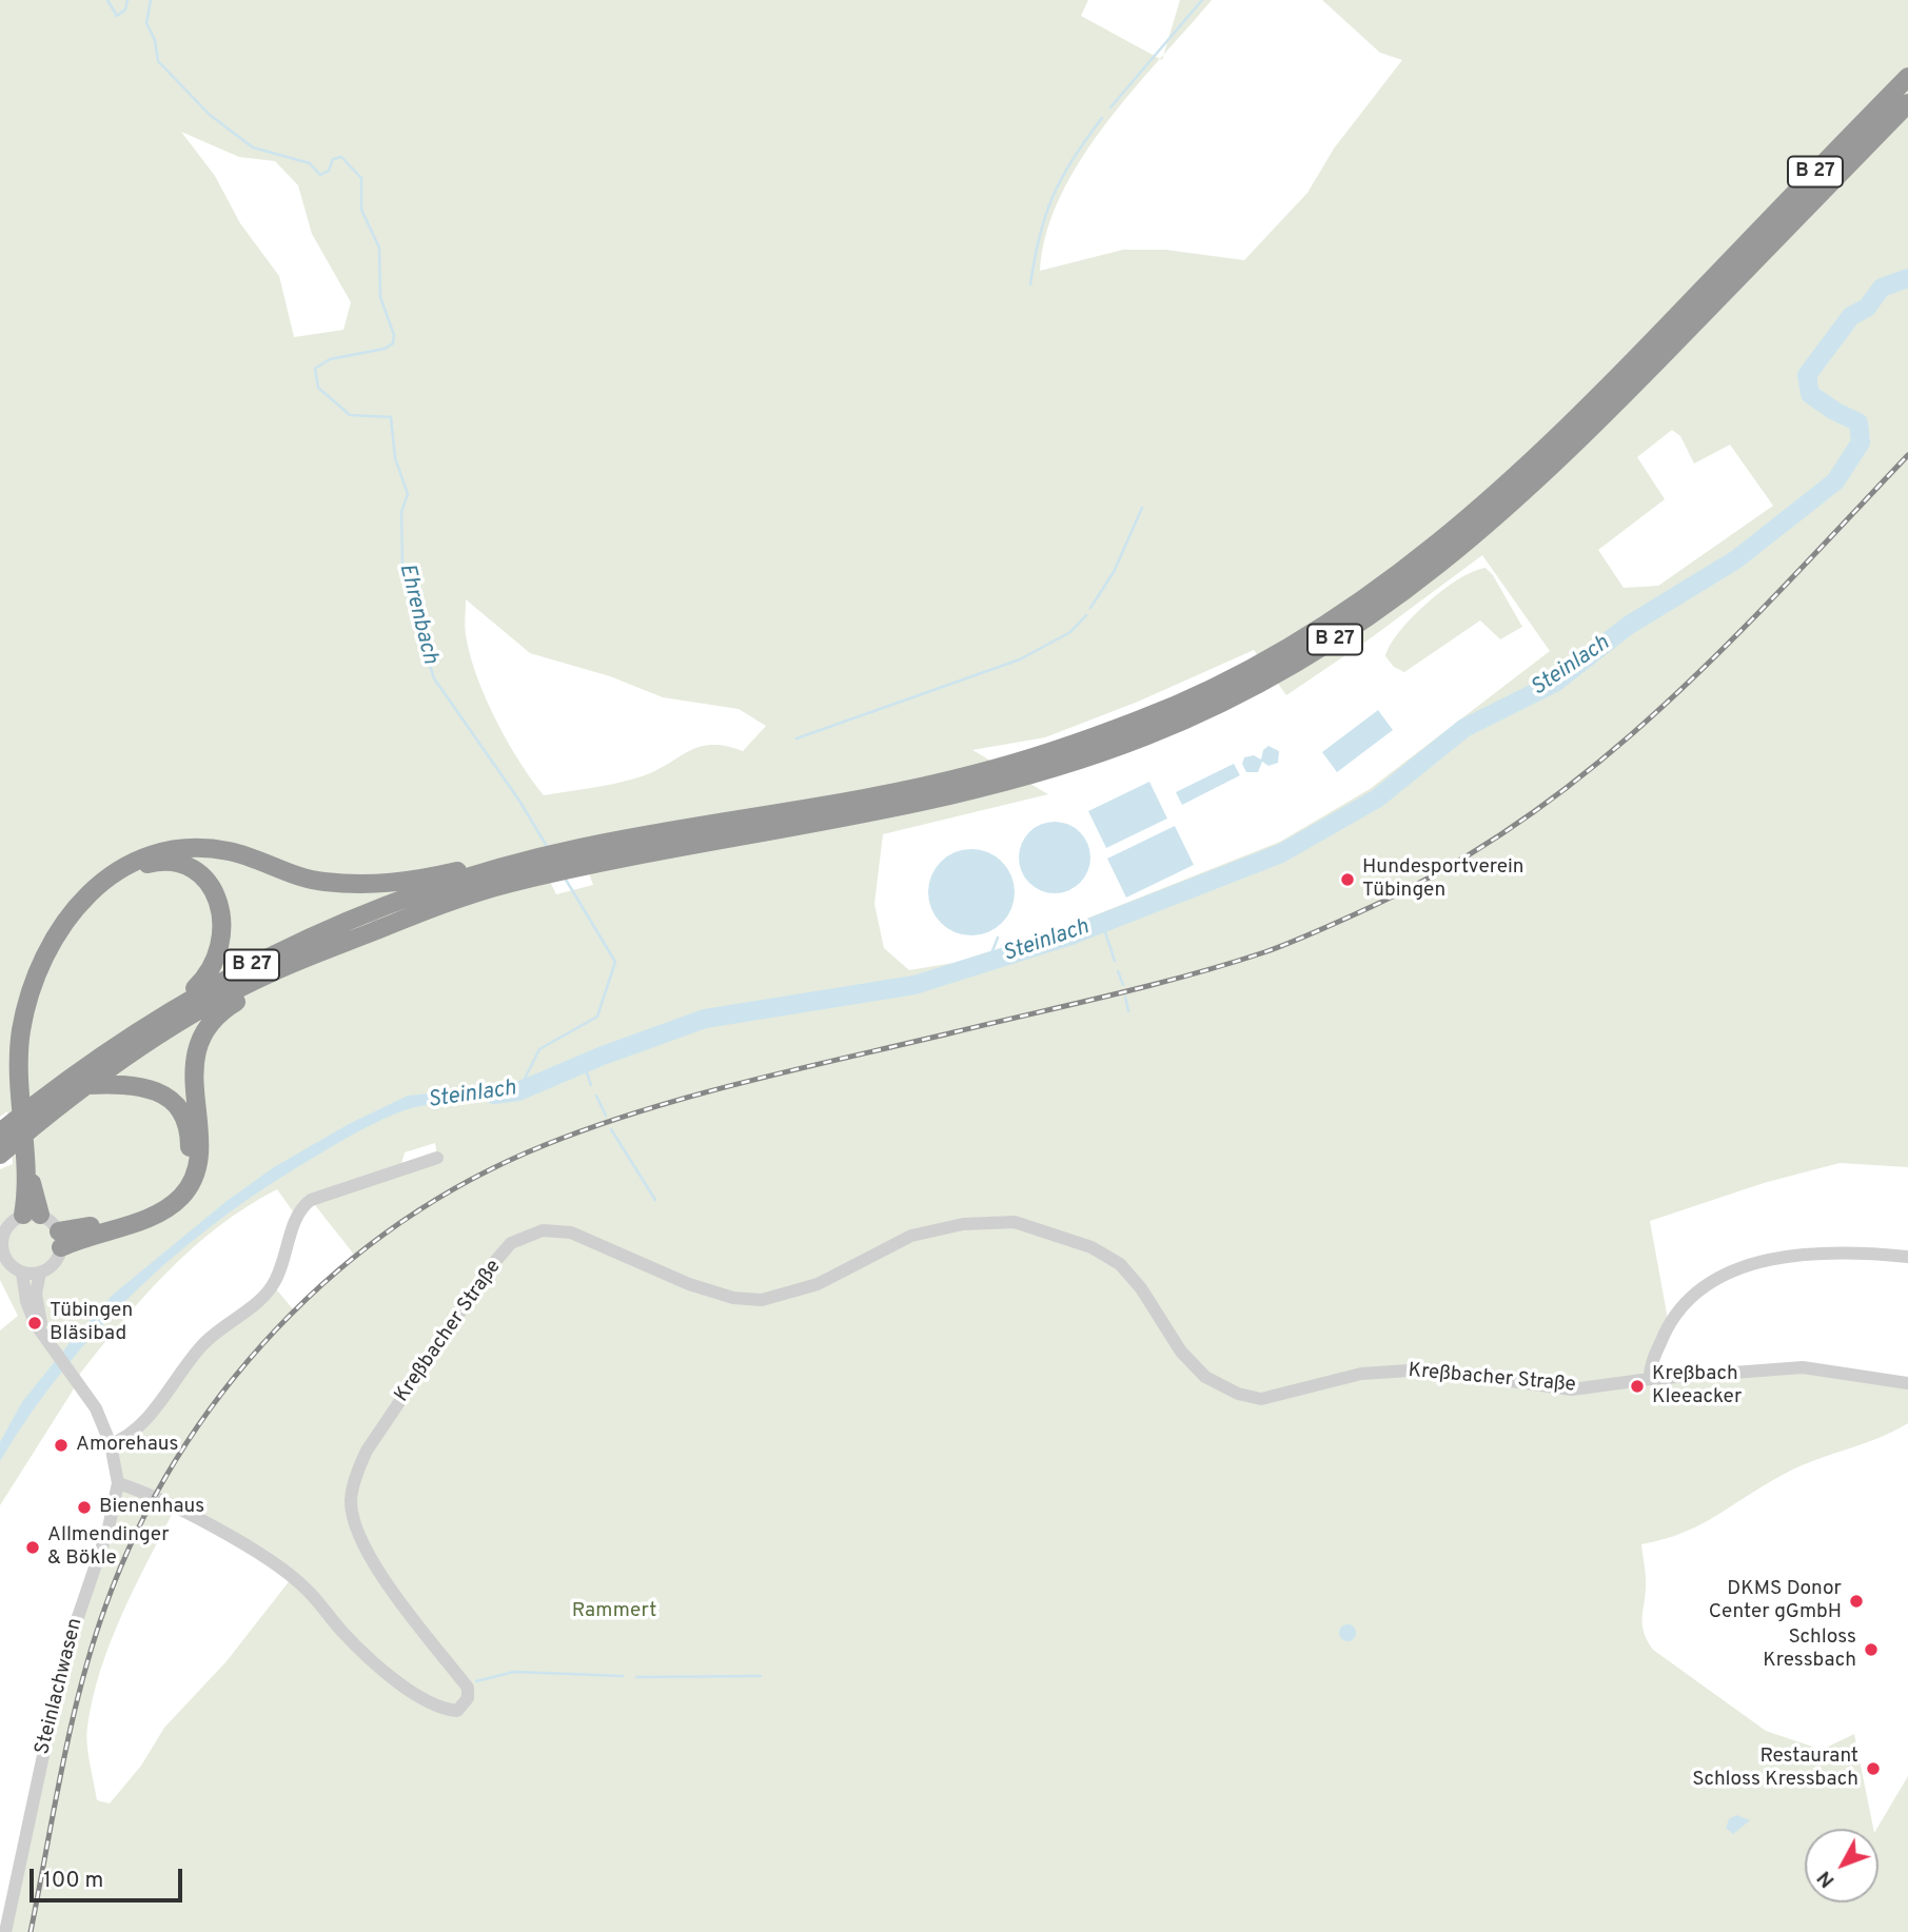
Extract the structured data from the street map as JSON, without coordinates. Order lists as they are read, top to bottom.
{
  "streets": {
    "highway": ["B 27"],
    "street": ["Kreßbacher Straße", "Steinlachwasen"]
  },
  "crossings": [
    ["Kreßbacher Straße", "Steinlachwasen"]
  ],
  "water": ["Ehrenbach", "Steinlach"],
  "parks": ["Rammert"],
  "places": [
    "Hundesportverein Tübingen",
    "Tübingen Bläsibad",
    "Kreßbach Kleeacker",
    "Amorehaus",
    "Bienenhaus",
    "Allmendinger & Bökle",
    "DKMS Donor Center gGmbH",
    "Schloss Kressbach",
    "Restaurant Schloss Kressbach"
  ],
  "scale_bar": "100 m",
  "north": "bottom left"
}
